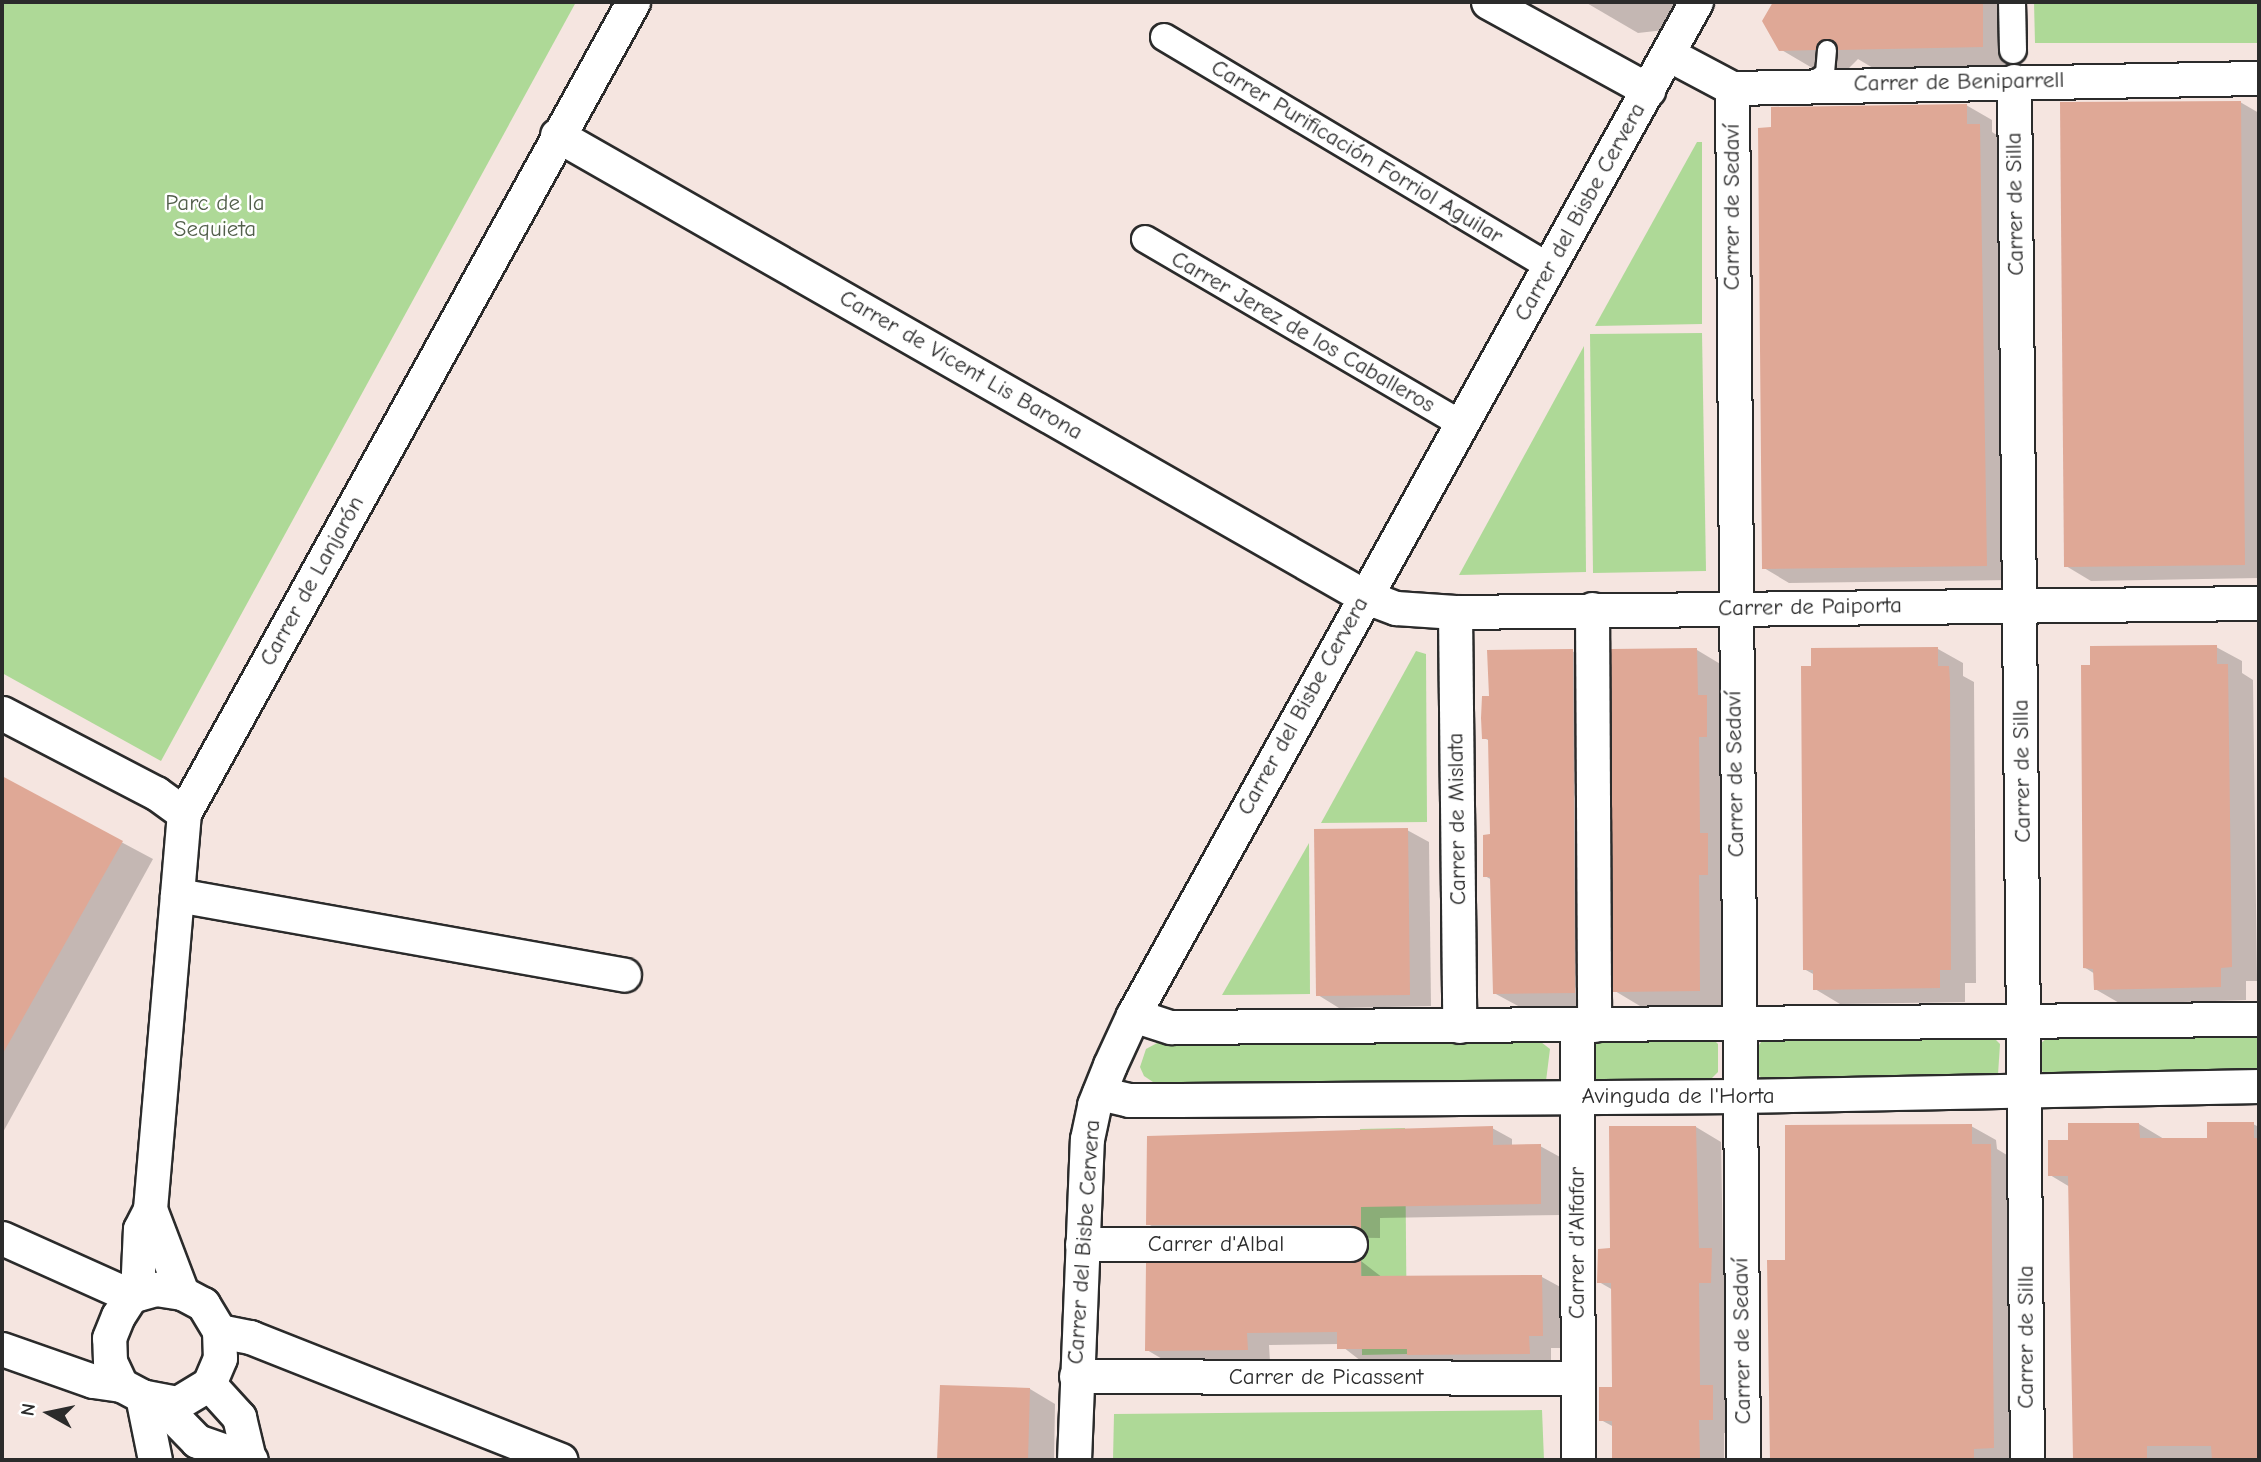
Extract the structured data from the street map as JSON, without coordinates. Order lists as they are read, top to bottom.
{
  "streets": {
    "street": [
      "Carrer de Beniparrell",
      "Carrer Purificación Forriol Aguilar",
      "Carrer de Silla",
      "Carrer de Sedaví",
      "Carrer del Bisbe Cervera",
      "Carrer Jerez de los Caballeros",
      "Carrer de Vicent Lis Barona",
      "Carrer de Lanjarón",
      "Carrer de Paiporta",
      "Carrer de Mislata",
      "Avinguda de l'Horta",
      "Carrer d'Alfafar",
      "Carrer d'Albal",
      "Carrer de Picassent"
    ]
  },
  "crossings": [
    ["Carrer de Beniparrell", "Carrer de Silla"],
    ["Carrer de Beniparrell", "Carrer de Sedaví"],
    ["Carrer de Beniparrell", "Carrer del Bisbe Cervera"],
    ["Carrer Purificación Forriol Aguilar", "Carrer del Bisbe Cervera"],
    ["Carrer de Silla", "Carrer de Paiporta"],
    ["Carrer de Silla", "Avinguda de l'Horta"],
    ["Carrer de Sedaví", "Carrer de Paiporta"],
    ["Carrer de Sedaví", "Avinguda de l'Horta"],
    ["Carrer del Bisbe Cervera", "Carrer Jerez de los Caballeros"],
    ["Carrer del Bisbe Cervera", "Carrer de Vicent Lis Barona"],
    ["Carrer del Bisbe Cervera", "Carrer de Paiporta"],
    ["Carrer del Bisbe Cervera", "Avinguda de l'Horta"],
    ["Carrer del Bisbe Cervera", "Carrer d'Albal"],
    ["Carrer del Bisbe Cervera", "Carrer de Picassent"],
    ["Carrer de Vicent Lis Barona", "Carrer de Lanjarón"],
    ["Carrer de Vicent Lis Barona", "Carrer de Paiporta"],
    ["Carrer de Paiporta", "Carrer de Mislata"],
    ["Carrer de Paiporta", "Carrer d'Alfafar"],
    ["Avinguda de l'Horta", "Carrer d'Alfafar"],
    ["Carrer d'Alfafar", "Carrer de Picassent"]
  ],
  "parks": ["Parc de la Sequieta"],
  "north": "left"
}
